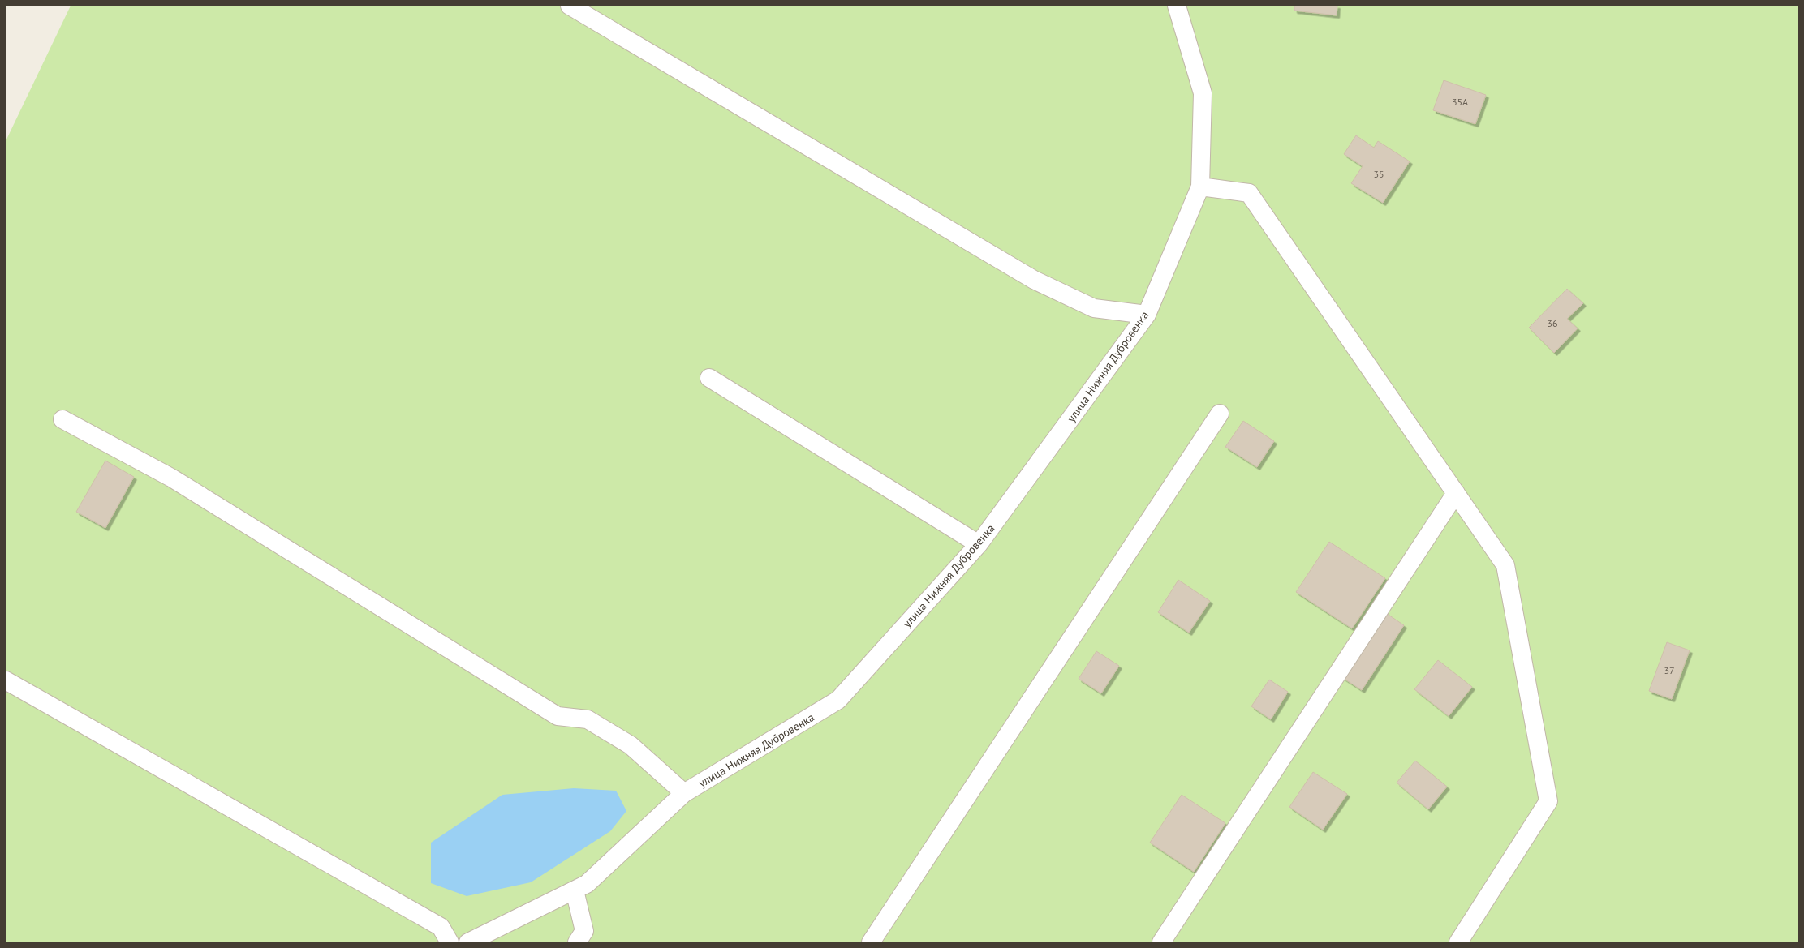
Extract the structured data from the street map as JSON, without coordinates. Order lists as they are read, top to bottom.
{
  "streets": {
    "lane": ["улица Нижняя Дубровенка"]
  },
  "house_numbers": [
    "35А",
    "35",
    "36",
    "37"
  ]
}
